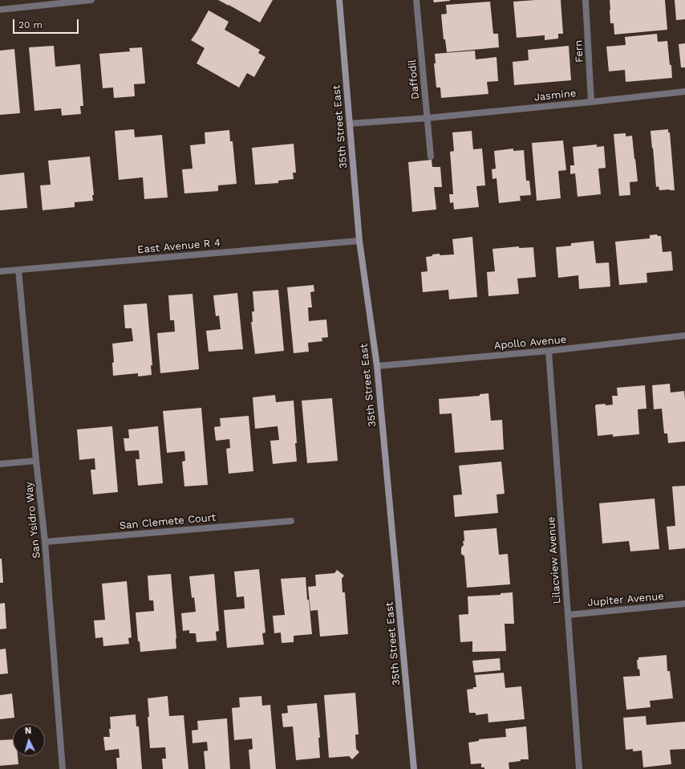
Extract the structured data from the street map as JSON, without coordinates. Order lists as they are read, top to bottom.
{
  "streets": {
    "street": [
      "Fern",
      "Daffodil",
      "Jasmine",
      "35th Street East",
      "East Avenue R 4",
      "Apollo Avenue",
      "San Ysidro Way",
      "San Clemete Court",
      "Lilacview Avenue",
      "Jupiter Avenue"
    ]
  },
  "crossings": [
    ["Fern", "Jasmine"],
    ["Daffodil", "Jasmine"],
    ["Jasmine", "35th Street East"],
    ["35th Street East", "East Avenue R 4"],
    ["35th Street East", "Apollo Avenue"],
    ["East Avenue R 4", "San Ysidro Way"],
    ["Apollo Avenue", "Lilacview Avenue"],
    ["San Ysidro Way", "San Clemete Court"],
    ["Lilacview Avenue", "Jupiter Avenue"]
  ],
  "scale_bar": "20 m",
  "north": "top"
}
